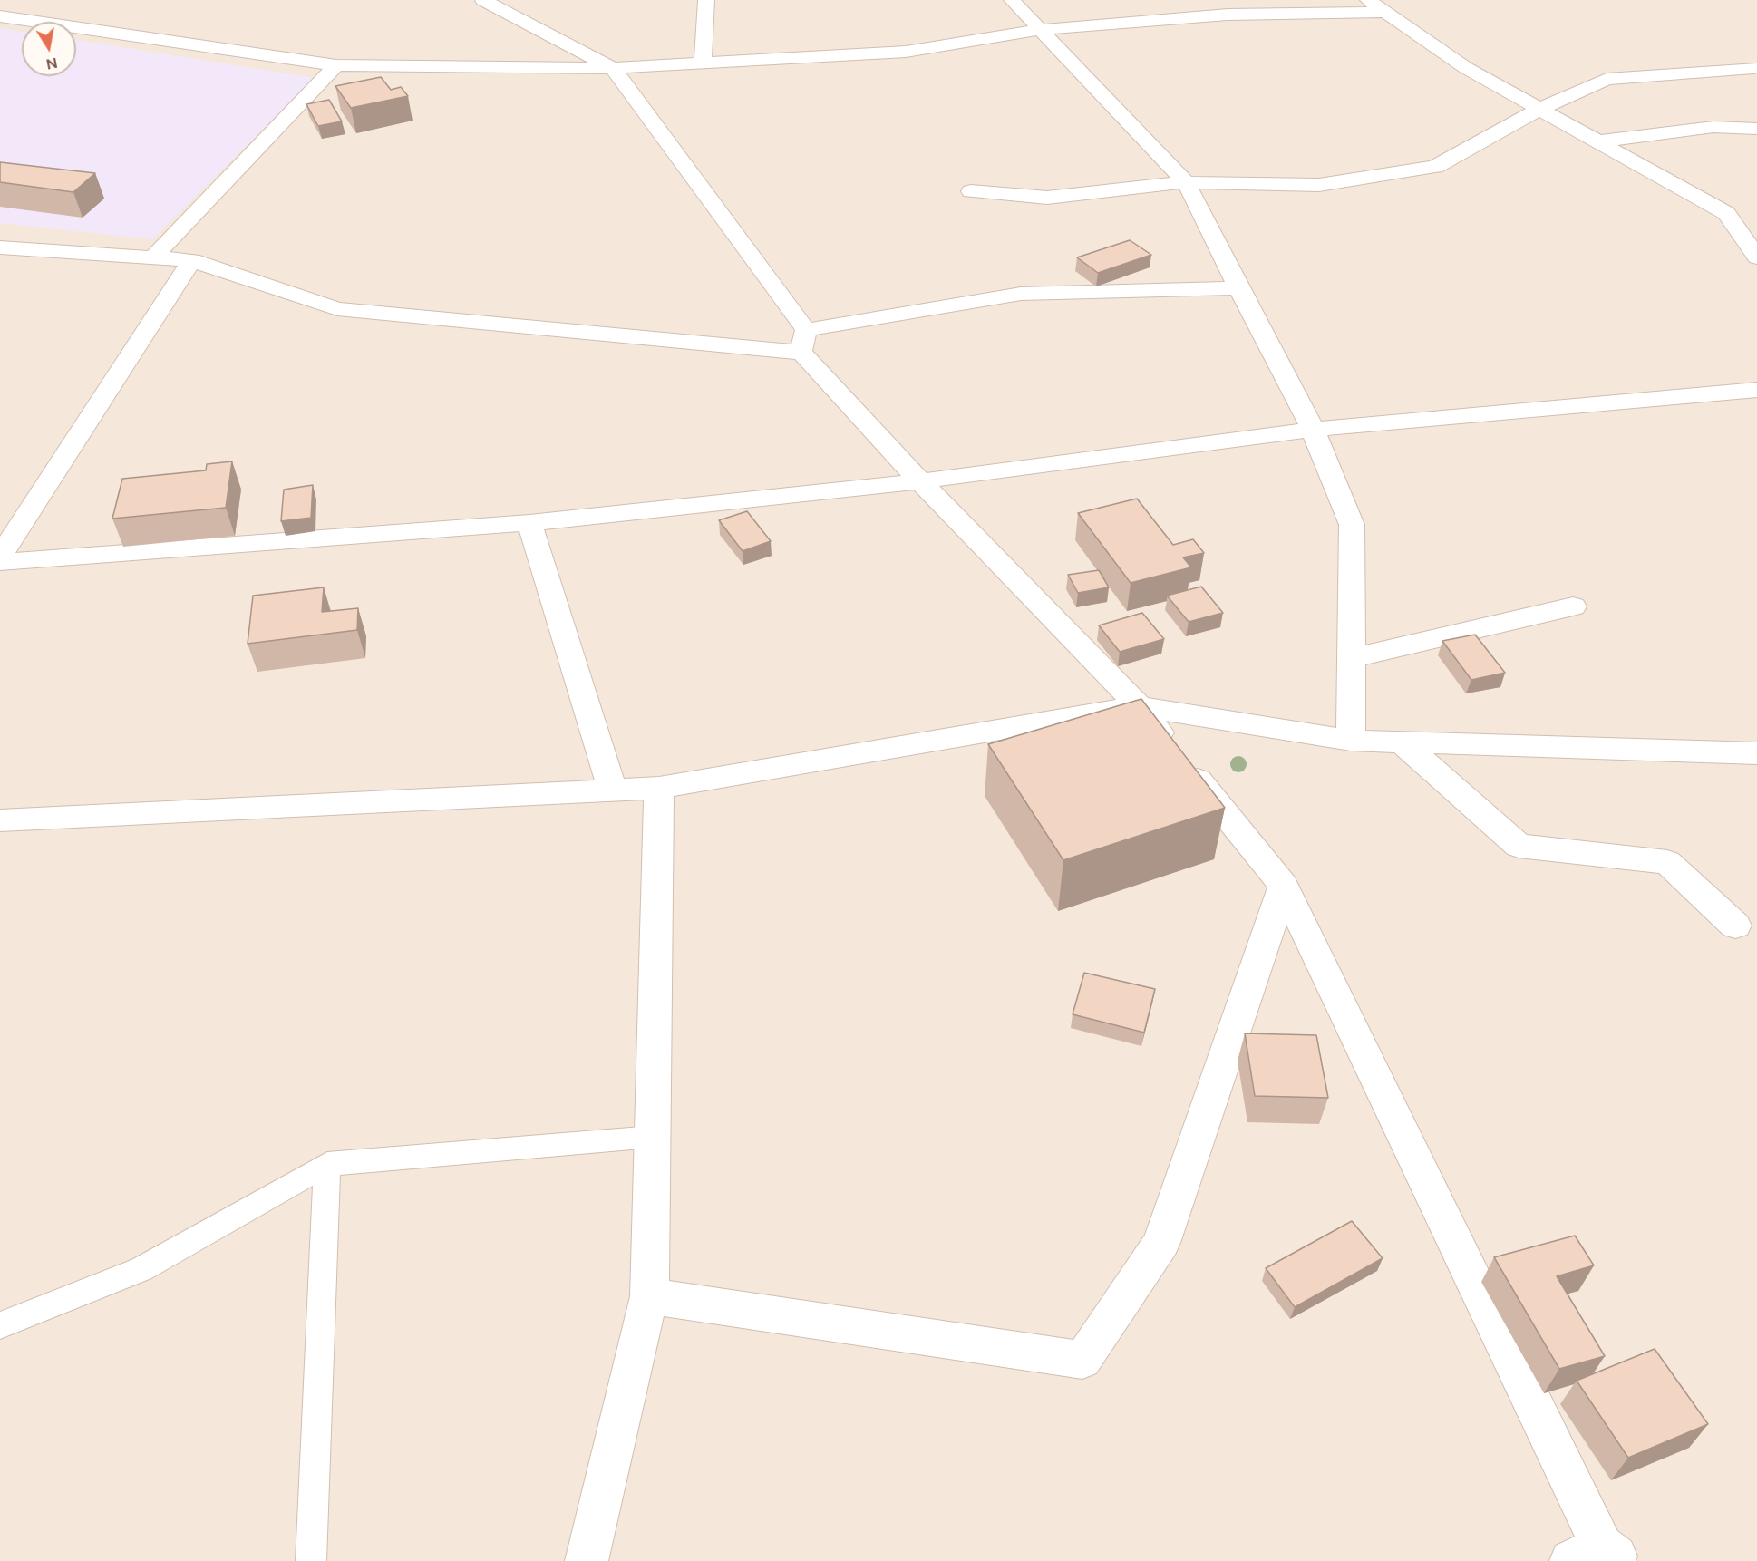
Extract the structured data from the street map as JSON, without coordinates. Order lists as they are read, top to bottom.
{
  "north": "bottom"
}
